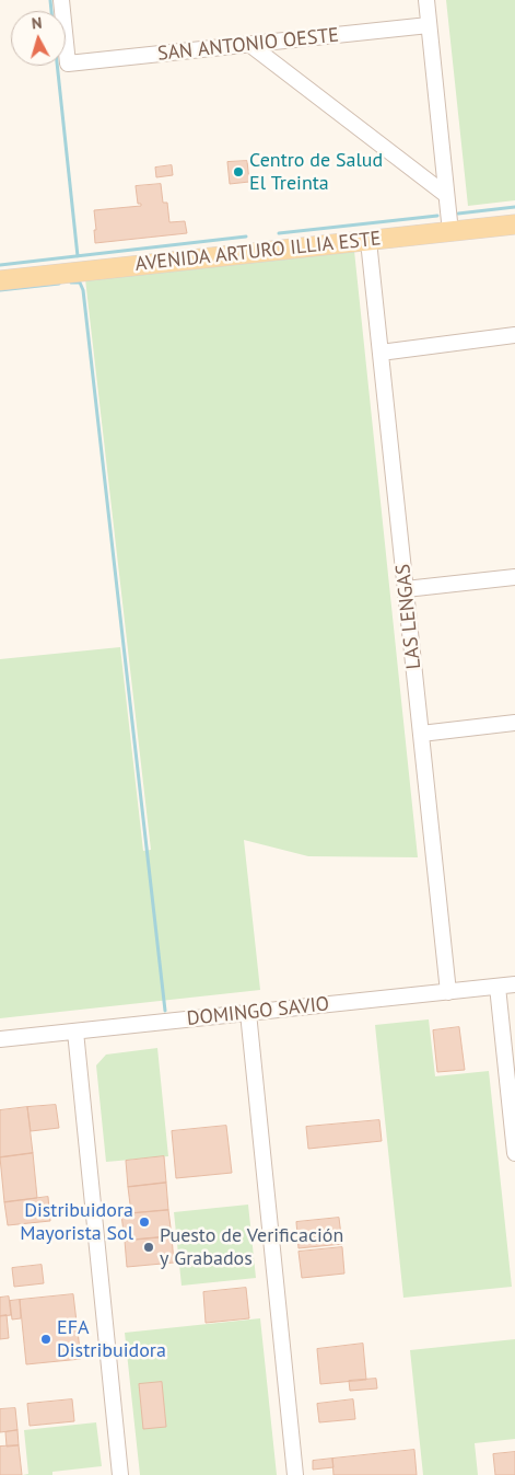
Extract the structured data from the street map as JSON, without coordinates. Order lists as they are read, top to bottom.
{
  "streets": {
    "main road": ["AVENIDA ARTURO ILLIA ESTE"],
    "street": ["SAN ANTONIO OESTE", "LAS LENGAS", "DOMINGO SAVIO"]
  },
  "crossings": [
    ["AVENIDA ARTURO ILLIA ESTE", "LAS LENGAS"],
    ["LAS LENGAS", "DOMINGO SAVIO"]
  ],
  "places": [
    "Centro de Salud El Treinta",
    "Distribuidora Mayorista Sol",
    "Puesto de Verificación y Grabados",
    "EFA Distribuidora"
  ],
  "north": "top"
}
